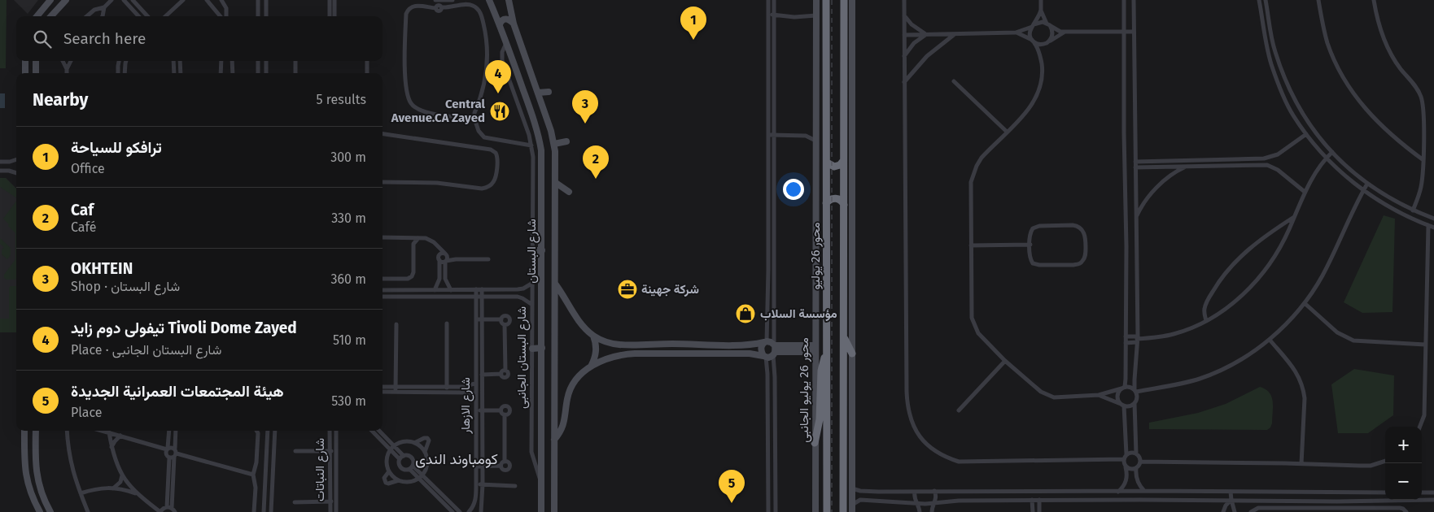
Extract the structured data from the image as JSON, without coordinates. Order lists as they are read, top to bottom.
{
  "streets": {
    "highway": ["محور 26 يوليو"],
    "street": [
      "شارع البستان",
      "شارع البستان الجانبى",
      "محور 26 يوليو الجانبى",
      "شارع الازهار",
      "شارع النباتات"
    ]
  },
  "crossings": [
    ["شارع البستان", "شارع البستان الجانبى"]
  ],
  "districts": ["كومباوند الندى"],
  "places": {
    "restaurant": ["Central Avenue.CA Zayed"],
    "office": ["شركة جهينة"],
    "shop": ["مؤسسة السلاب"]
  },
  "page": {
    "pins": [
      "1",
      "4",
      "3",
      "2",
      "5"
    ],
    "search": "Search here",
    "heading": ["Nearby", "5 results"],
    "list": [
      {
        "mark": "1",
        "name": "ترافكو للسياحة",
        "note": "Office",
        "value": "300 m"
      },
      {
        "mark": "2",
        "name": "Caf",
        "note": "Café",
        "value": "330 m"
      },
      {
        "mark": "3",
        "name": "OKHTEIN",
        "note": "Shop · شارع البستان",
        "value": "360 m"
      },
      {
        "mark": "4",
        "name": "تيفولى دوم زايد Tivoli Dome Zayed",
        "note": "Place · شارع البستان الجانبى",
        "value": "510 m"
      },
      {
        "mark": "5",
        "name": "هيئة المجتمعات العمرانية الجديدة",
        "note": "Place",
        "value": "530 m"
      }
    ],
    "map_buttons": ["+", "−"]
  }
}
